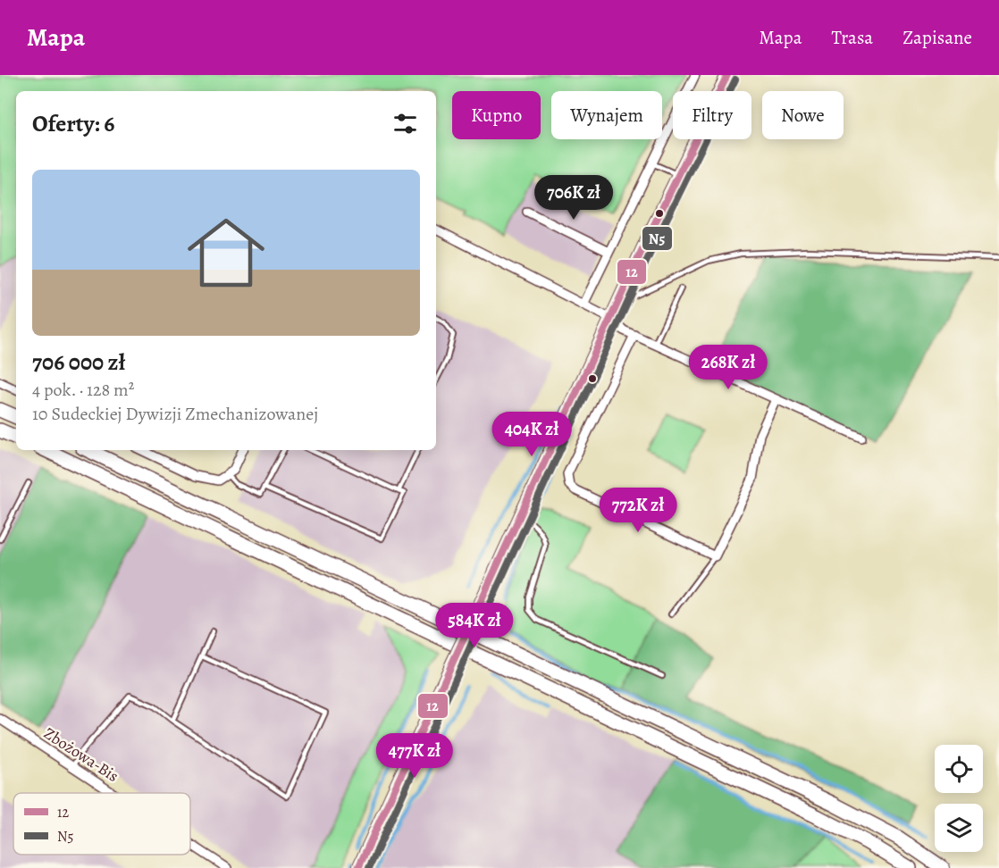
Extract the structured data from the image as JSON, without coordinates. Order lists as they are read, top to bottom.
{
  "streets": {
    "street": ["Zbożowa-Bis"]
  },
  "lines": ["transit line 12", "transit line N5"],
  "legend": ["12", "N5"],
  "page": {
    "header": "Mapa",
    "nav": ["Mapa", "Trasa", "Zapisane"],
    "chip": [
      "Kupno",
      "Wynajem",
      "Filtry",
      "Nowe"
    ],
    "heading": "Oferty: 6",
    "list": [
      {
        "name": "706 000 zł",
        "note": "4 pok. · 128 m² · 10 Sudeckiej Dywizji Zmechanizowanej"
      }
    ],
    "price": [
      "706K zł",
      "268K zł",
      "404K zł",
      "772K zł",
      "584K zł",
      "477K zł"
    ]
  }
}
